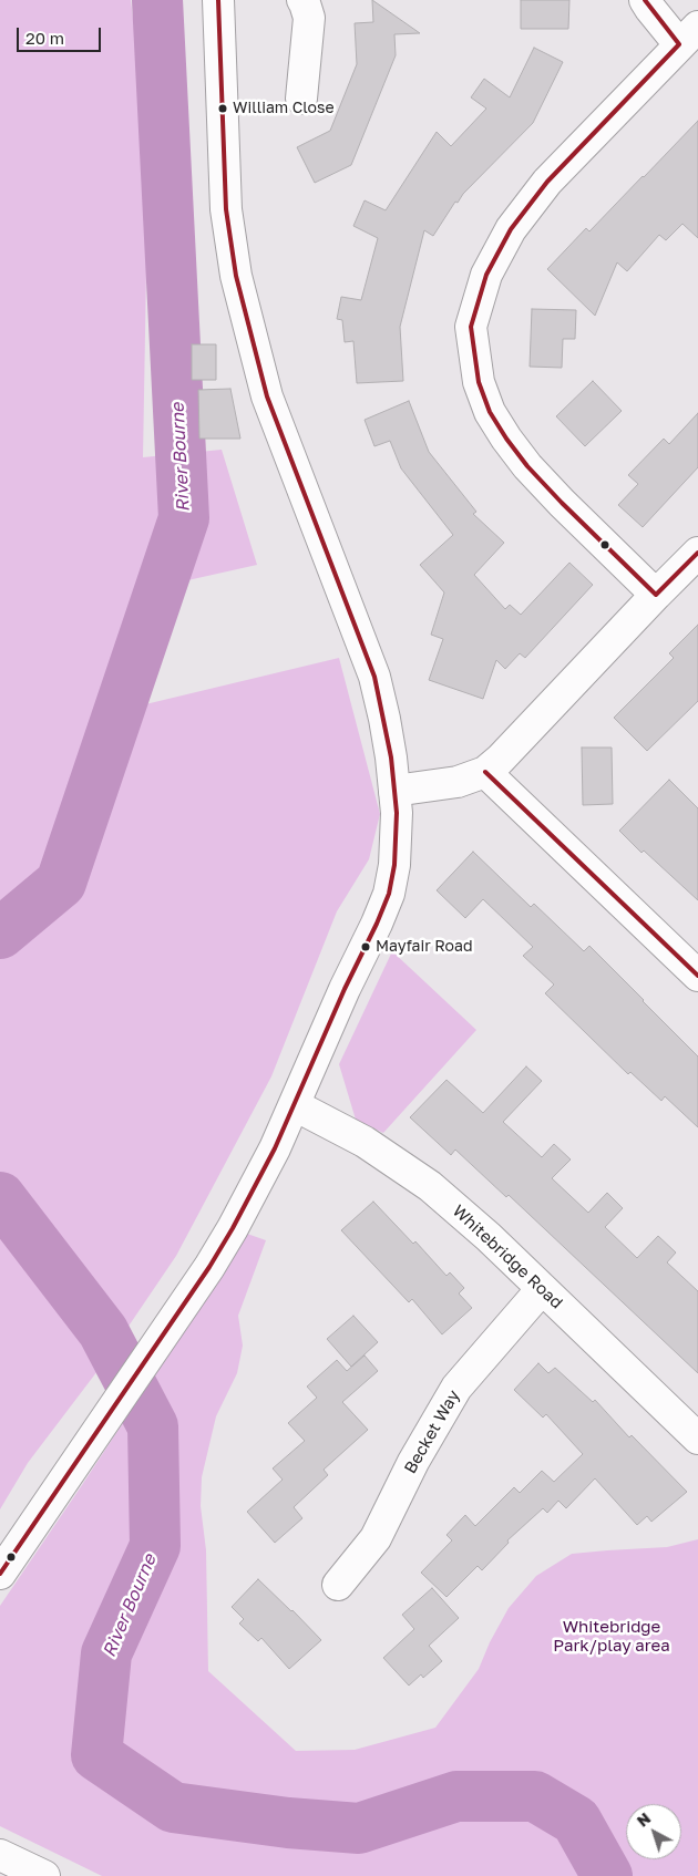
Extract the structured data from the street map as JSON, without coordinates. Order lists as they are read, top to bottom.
{
  "streets": {
    "street": ["Whitebridge Road", "Becket Way"]
  },
  "crossings": [
    ["Whitebridge Road", "Becket Way"]
  ],
  "water": ["River Bourne"],
  "parks": ["Whitebridge Park/play area"],
  "places": ["William Close", "Mayfair Road"],
  "scale_bar": "20 m",
  "north": "top left"
}
